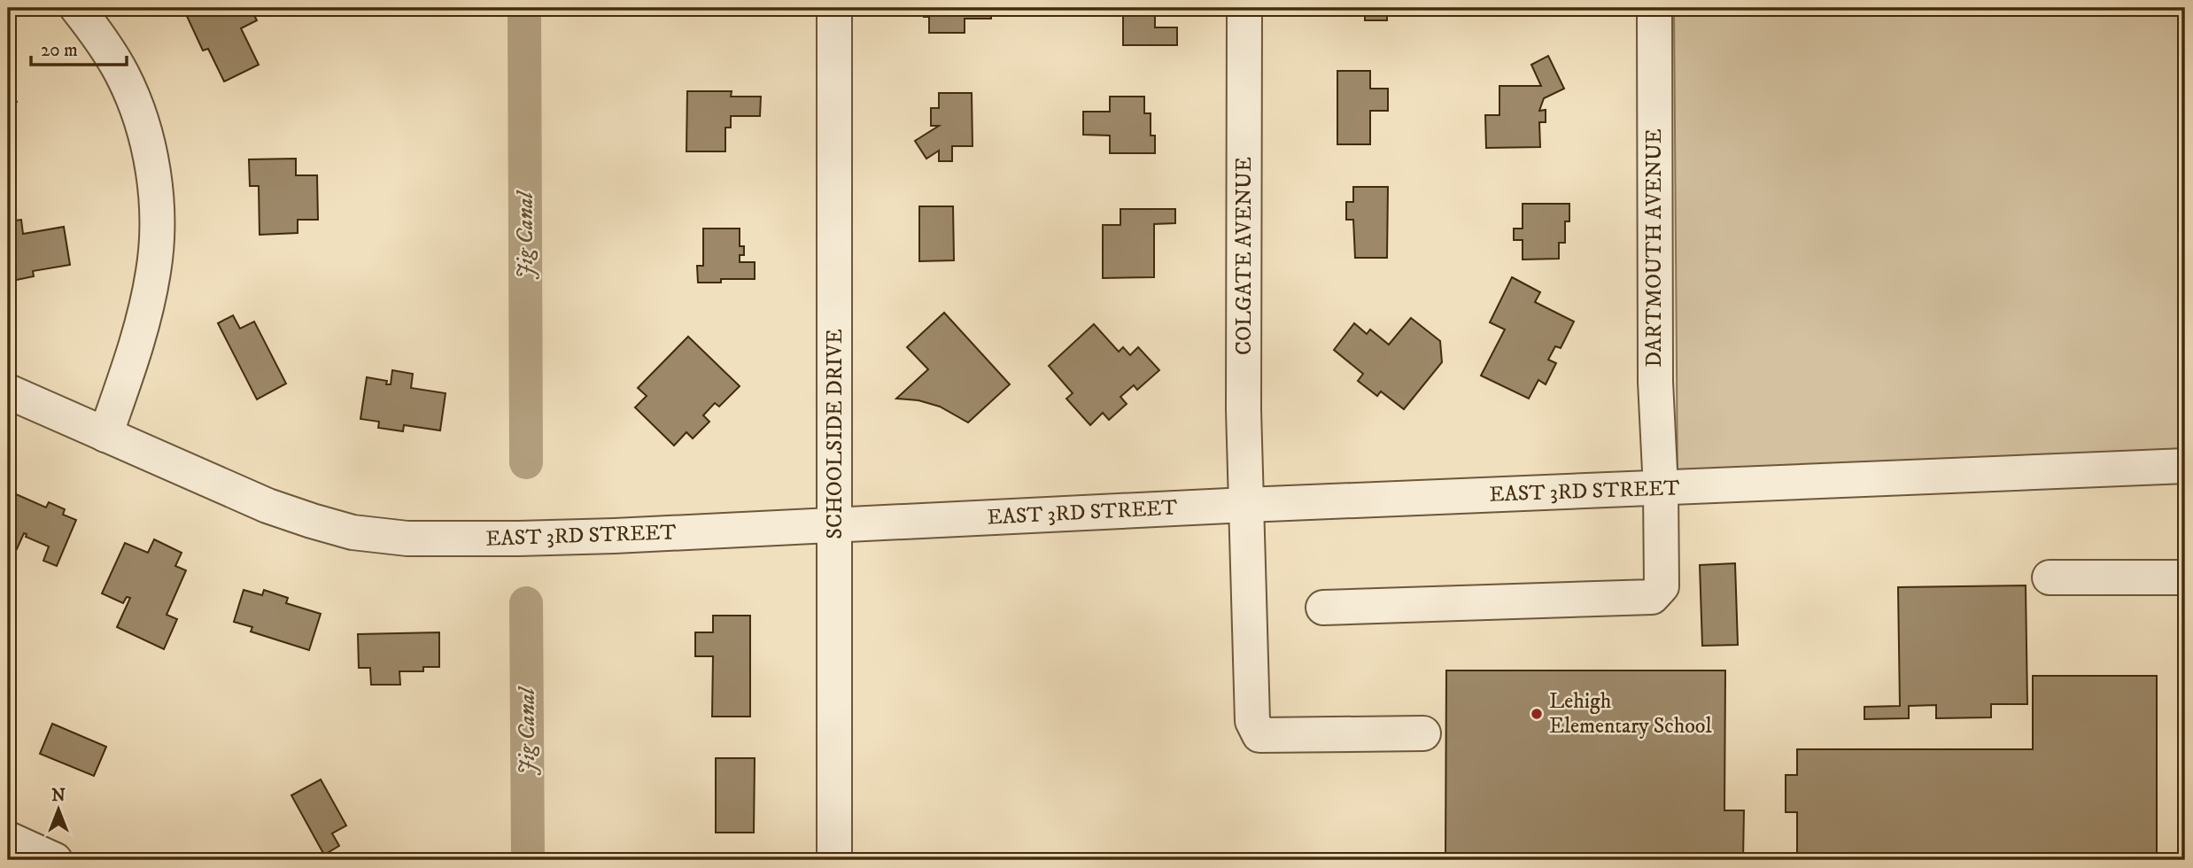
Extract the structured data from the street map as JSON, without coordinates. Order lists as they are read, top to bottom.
{
  "streets": {
    "street": [
      "DARTMOUTH AVENUE",
      "COLGATE AVENUE",
      "SCHOOLSIDE DRIVE",
      "EAST 3RD STREET"
    ]
  },
  "crossings": [
    ["DARTMOUTH AVENUE", "EAST 3RD STREET"],
    ["COLGATE AVENUE", "EAST 3RD STREET"],
    ["SCHOOLSIDE DRIVE", "EAST 3RD STREET"]
  ],
  "water": ["Jig Canal"],
  "places": ["Lehigh Elementary School"],
  "scale_bar": "20 m",
  "north": "top"
}
